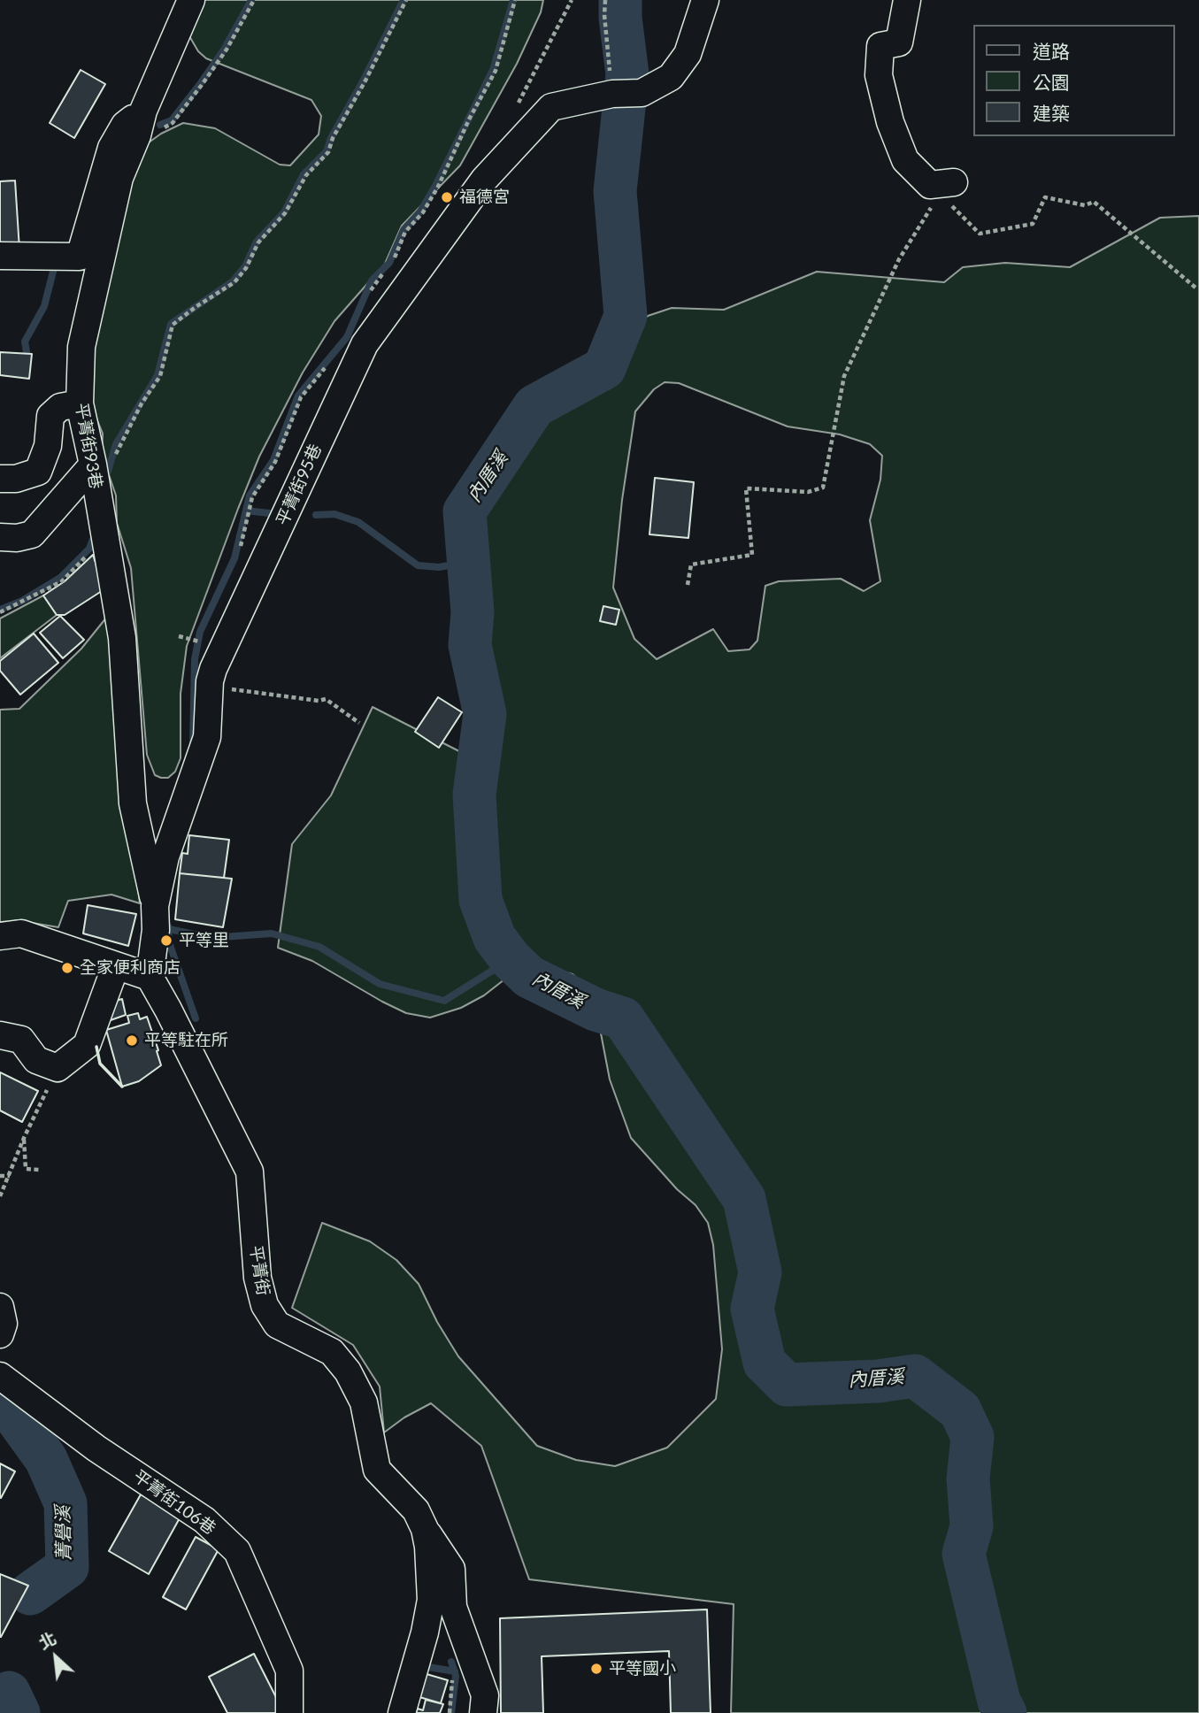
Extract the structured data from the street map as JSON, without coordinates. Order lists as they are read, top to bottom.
{
  "streets": {
    "street": [
      "平菁街93巷",
      "平菁街95巷",
      "平菁街",
      "平菁街106巷"
    ]
  },
  "crossings": [
    ["平菁街93巷", "平菁街95巷"],
    ["平菁街95巷", "平菁街"]
  ],
  "water": ["內厝溪", "菁礐溪"],
  "places": [
    "福德宮",
    "平等里",
    "全家便利商店",
    "平等駐在所",
    "平等國小"
  ],
  "legend": ["道路", "公園", "建築"],
  "north": "top left"
}
